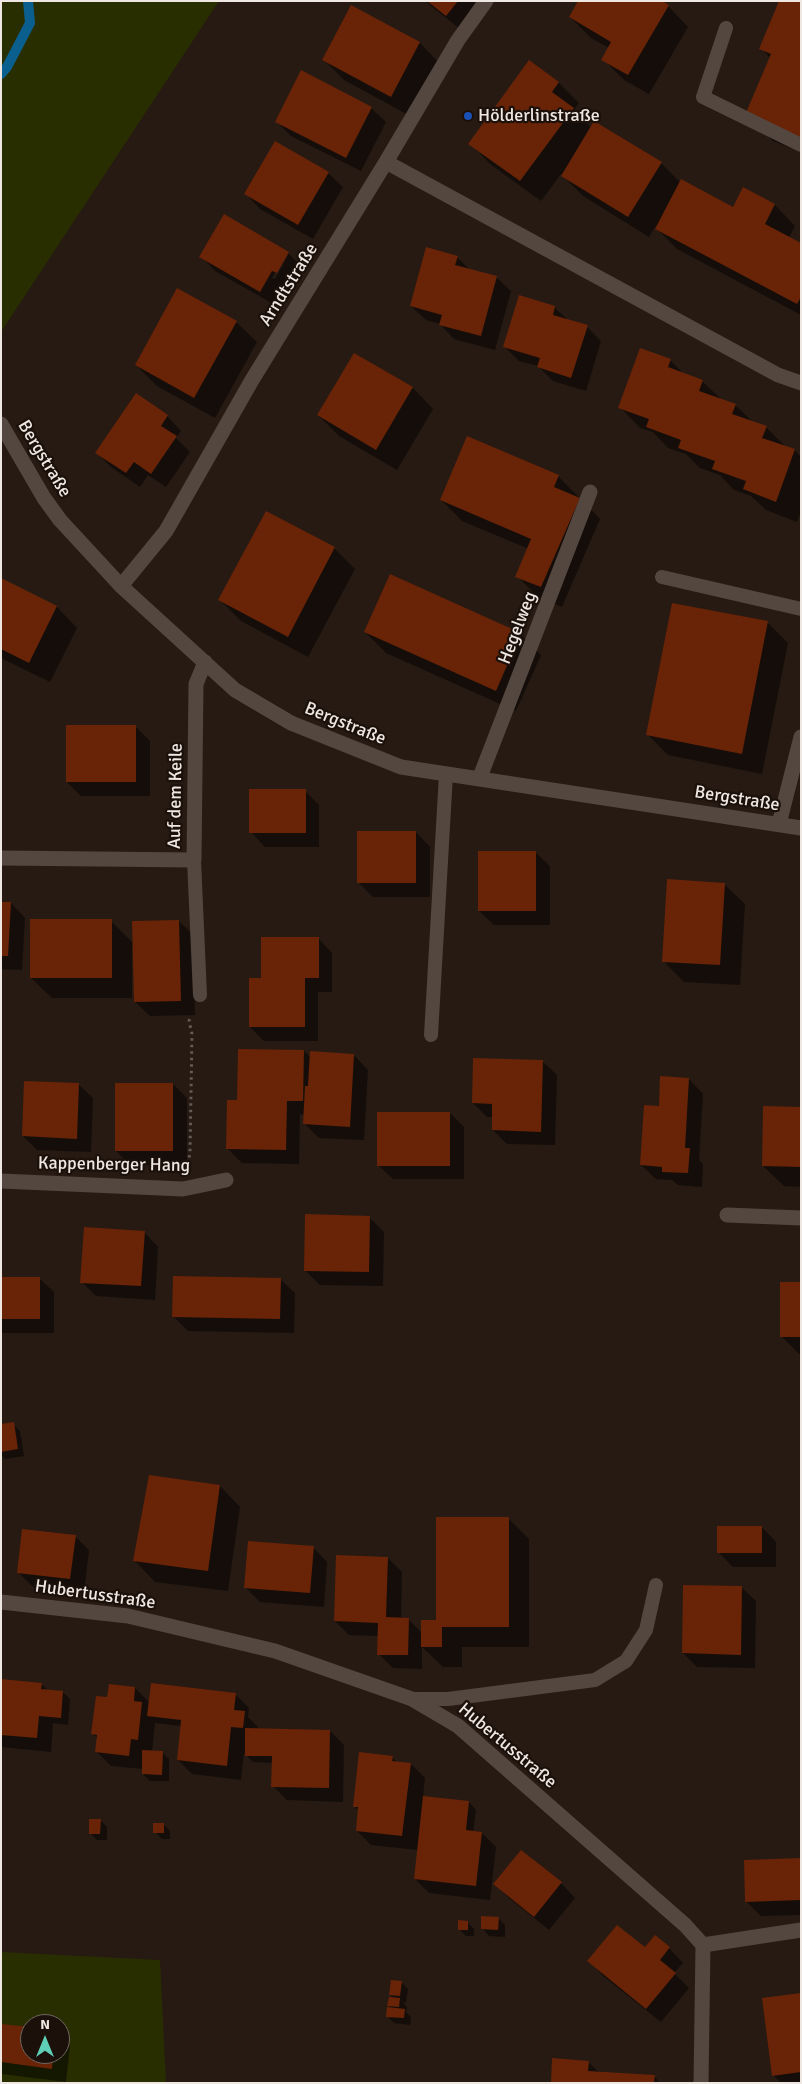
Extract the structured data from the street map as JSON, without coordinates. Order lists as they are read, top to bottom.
{
  "streets": {
    "street": [
      "Arndtstraße",
      "Bergstraße",
      "Hegelweg",
      "Auf dem Keile",
      "Kappenberger Hang",
      "Hubertusstraße"
    ]
  },
  "crossings": [
    ["Arndtstraße", "Bergstraße"],
    ["Bergstraße", "Hegelweg"],
    ["Bergstraße", "Auf dem Keile"]
  ],
  "places": ["Hölderlinstraße"],
  "north": "top"
}
